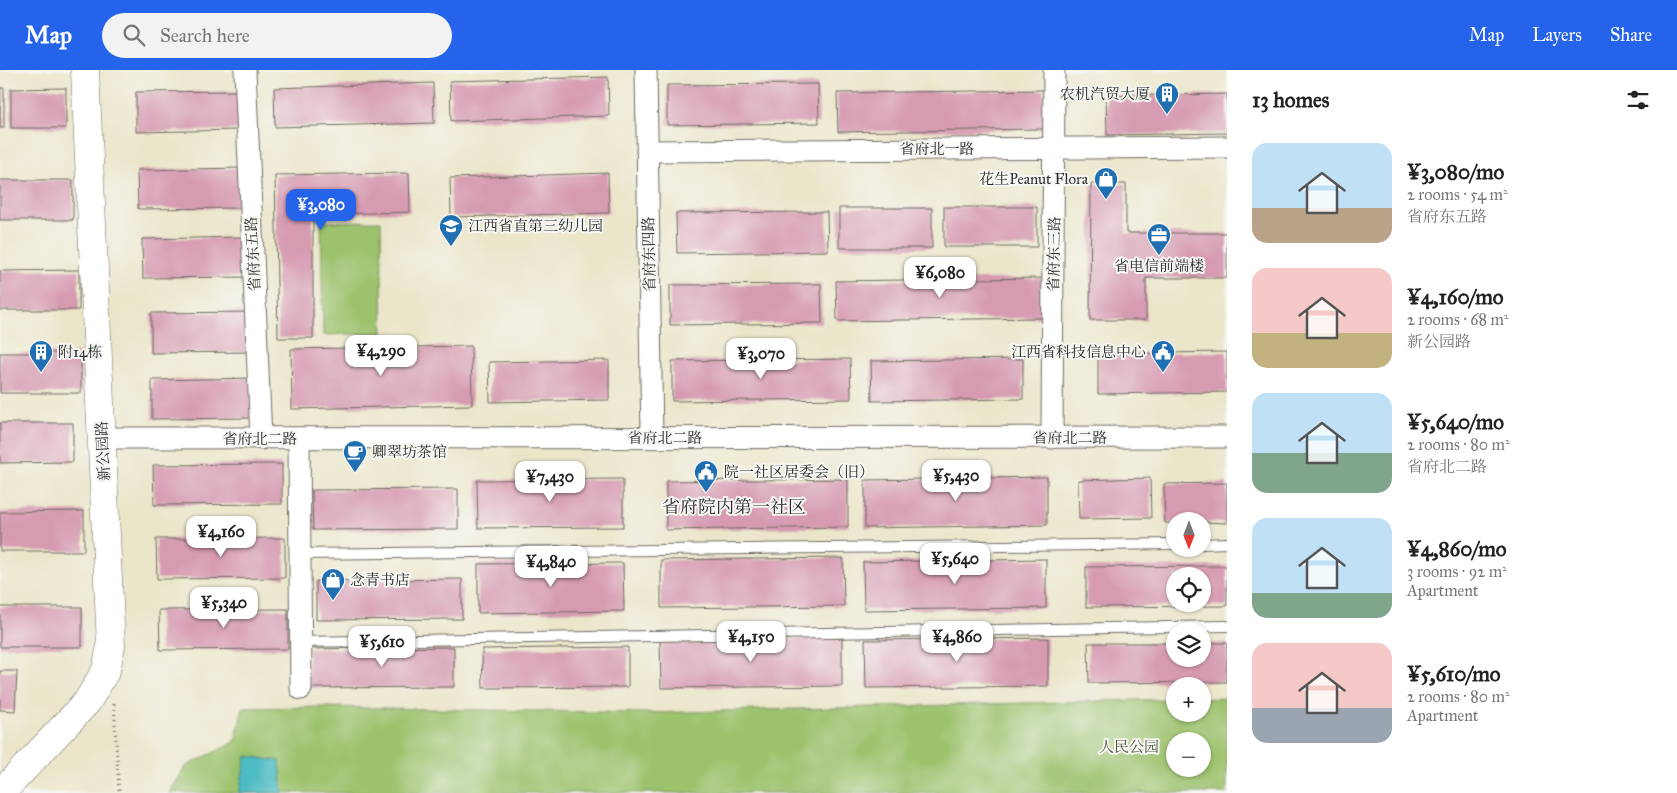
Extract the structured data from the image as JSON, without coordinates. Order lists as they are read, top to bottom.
{
  "streets": {
    "street": [
      "省府北一路",
      "省府东五路",
      "省府东四路",
      "省府东三路",
      "省府北二路",
      "新公园路"
    ]
  },
  "crossings": [
    ["省府北一路", "省府东四路"],
    ["省府北一路", "省府东三路"],
    ["省府东五路", "省府北二路"],
    ["省府东四路", "省府北二路"],
    ["省府东三路", "省府北二路"],
    ["省府北二路", "新公园路"]
  ],
  "districts": ["省府院内第一社区"],
  "parks": ["人民公园"],
  "places": {
    "building": ["农机汽贸大厦", "附14栋"],
    "shop": ["花生Peanut Flora", "念青书店"],
    "school or university": ["江西省直第三幼儿园"],
    "office": ["省电信前端楼"],
    "public building": ["江西省科技信息中心", "院一社区居委会（旧）"],
    "cafe": ["卿翠坊茶馆"]
  },
  "north": "bottom",
  "page": {
    "header": "Map",
    "search": "Search here",
    "nav": ["Map", "Layers", "Share"],
    "heading": "13 homes",
    "list": [
      {
        "name": "¥3,080/mo",
        "note": "2 rooms · 54 m² · 省府东五路"
      },
      {
        "name": "¥4,160/mo",
        "note": "2 rooms · 68 m² · 新公园路"
      },
      {
        "name": "¥5,640/mo",
        "note": "2 rooms · 80 m² · 省府北二路"
      },
      {
        "name": "¥4,860/mo",
        "note": "3 rooms · 92 m² · Apartment"
      },
      {
        "name": "¥5,610/mo",
        "note": "2 rooms · 80 m² · Apartment"
      }
    ],
    "price": [
      "¥3,080",
      "¥6,080",
      "¥4,290",
      "¥3,070",
      "¥5,430",
      "¥7,430",
      "¥4,160",
      "¥5,640",
      "¥4,840",
      "¥5,340",
      "¥4,150",
      "¥4,860",
      "¥5,610"
    ],
    "map_buttons": ["+", "−"]
  }
}
